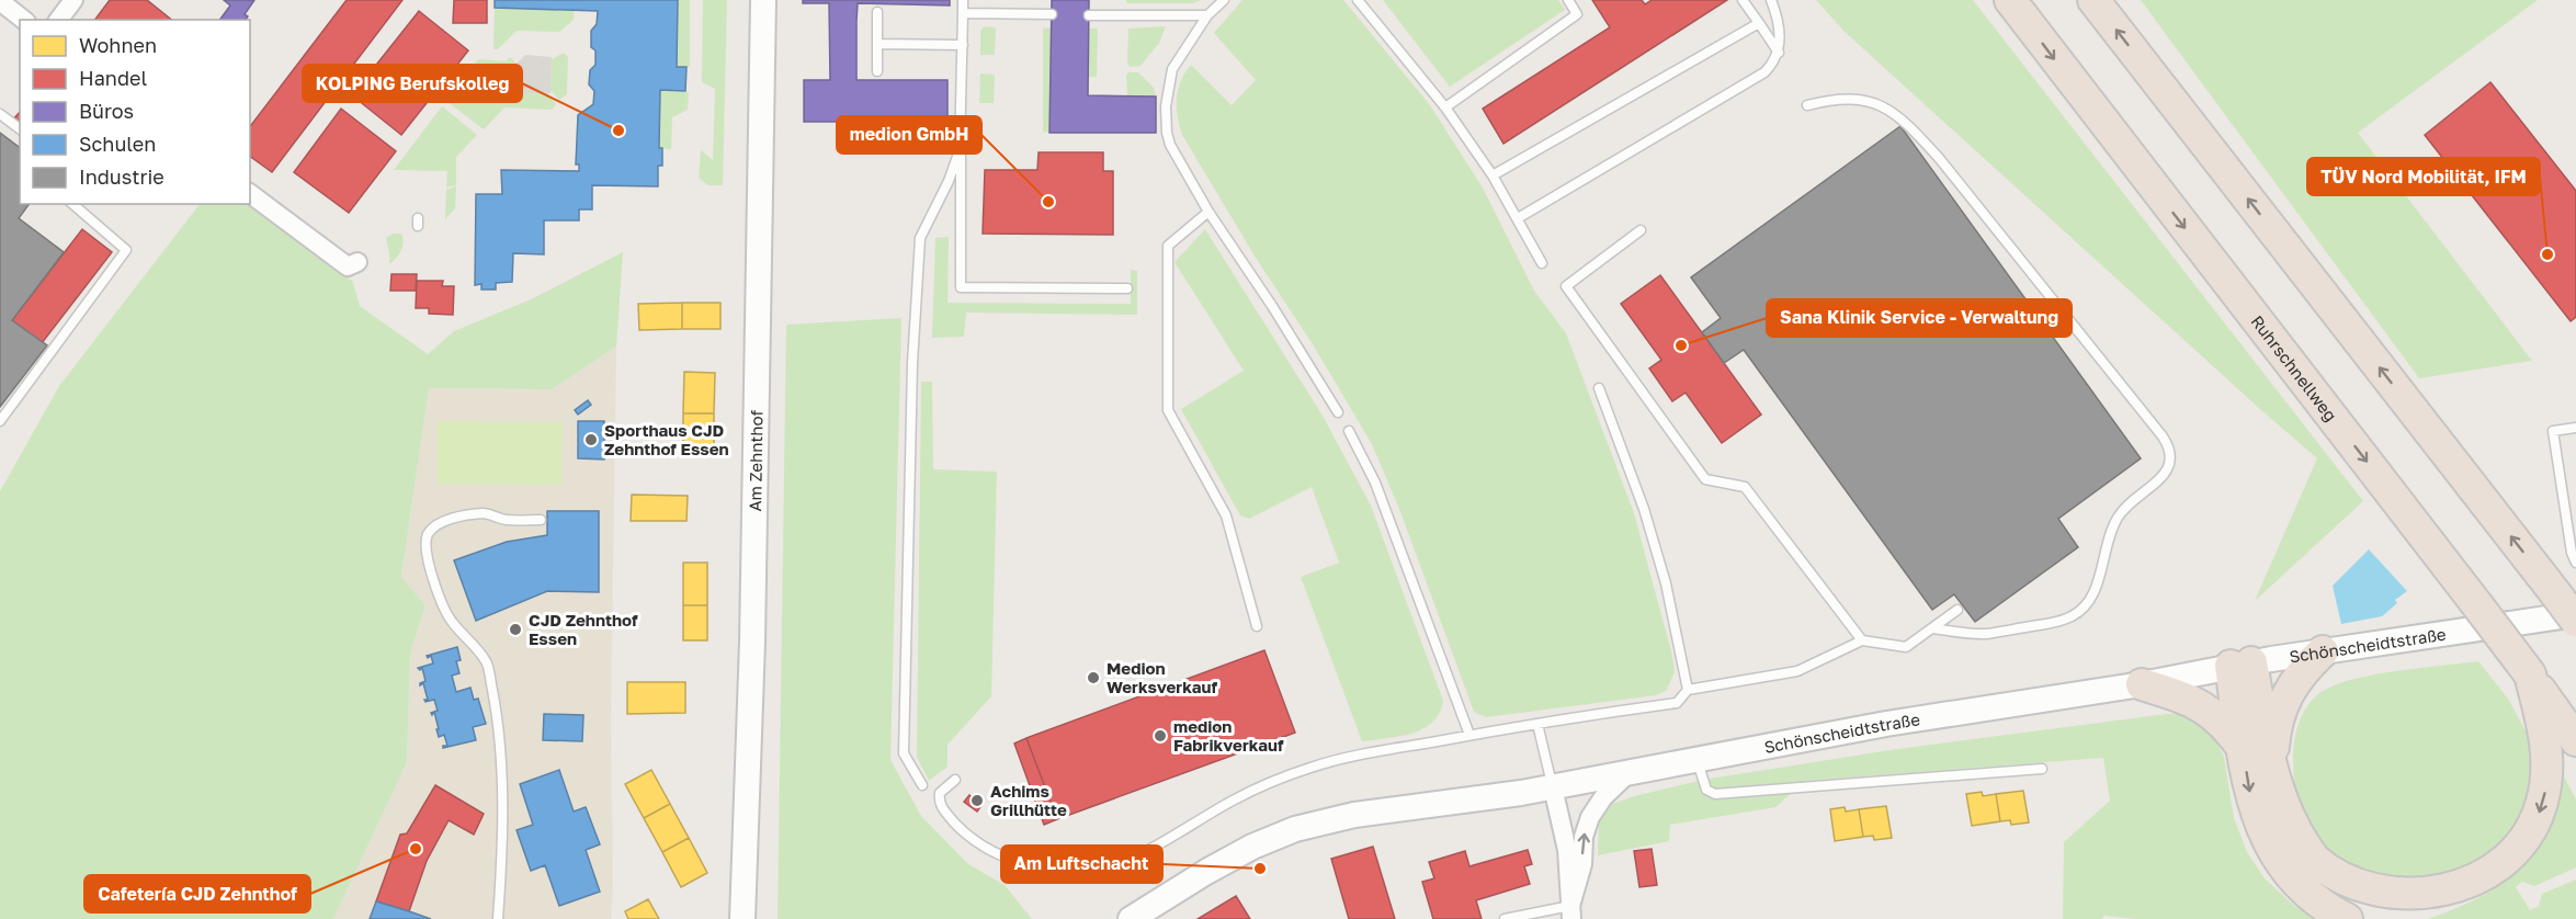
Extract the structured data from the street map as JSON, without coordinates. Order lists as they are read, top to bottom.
{
  "streets": {
    "highway": ["Ruhrschnellweg"],
    "street": ["Am Zehnthof", "Schönscheidtstraße"]
  },
  "places": [
    "KOLPING Berufskolleg",
    "medion GmbH",
    "TÜV Nord Mobilität, IFM",
    "Sana Klinik Service - Verwaltung",
    "Sporthaus CJD Zehnthof Essen",
    "CJD Zehnthof Essen",
    "Medion Werksverkauf",
    "medion Fabrikverkauf",
    "Achims Grillhütte",
    "Cafetería CJD Zehnthof",
    "Am Luftschacht"
  ],
  "legend": [
    "Wohnen",
    "Handel",
    "Büros",
    "Schulen",
    "Industrie"
  ]
}
